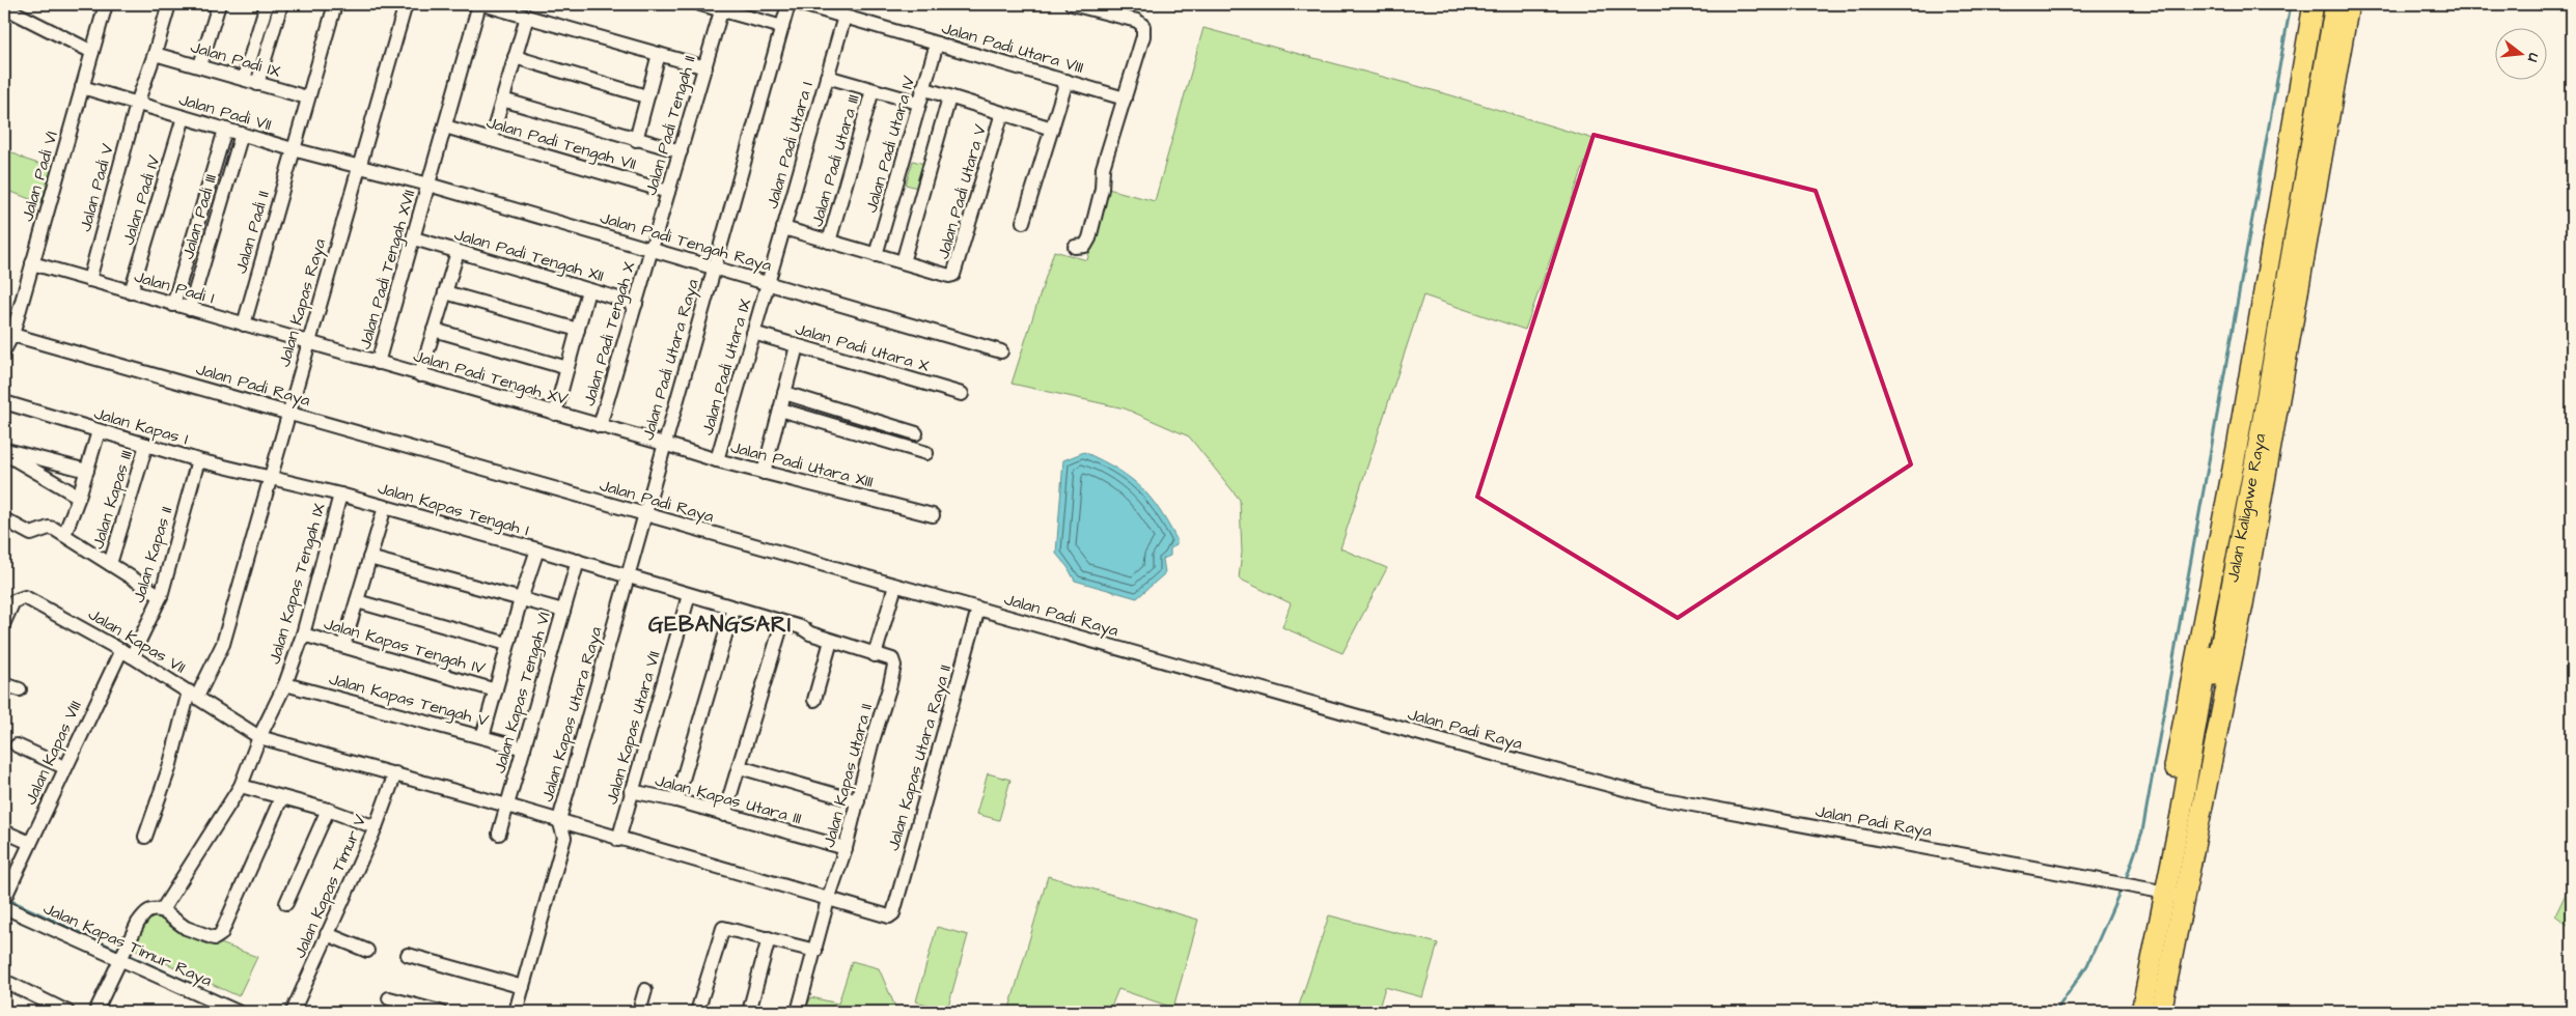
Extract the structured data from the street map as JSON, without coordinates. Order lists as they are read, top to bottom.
{
  "streets": {
    "highway": ["Jalan Kaligawe Raya"],
    "street": [
      "Jalan Padi Utara VIII",
      "Jalan Padi IX",
      "Jalan Padi VII",
      "Jalan Padi Tengah II",
      "Jalan Padi Tengah VII",
      "Jalan Padi Utara IV",
      "Jalan Padi Utara I",
      "Jalan Padi Utara III",
      "Jalan Padi VI",
      "Jalan Padi V",
      "Jalan Padi Utara V",
      "Jalan Padi IV",
      "Jalan Padi III",
      "Jalan Padi II",
      "Jalan Padi Tengah Raya",
      "Jalan Padi Tengah XII",
      "Jalan Padi Tengah XVII",
      "Jalan Padi I",
      "Jalan Kapas Raya",
      "Jalan Padi Tengah X",
      "Jalan Padi Utara X",
      "Jalan Padi Utara Raya",
      "Jalan Padi Utara IX",
      "Jalan Padi Tengah XV",
      "Jalan Padi Raya",
      "Jalan Kapas I",
      "Jalan Padi Utara XIII",
      "Jalan Kapas III",
      "Jalan Kapas Tengah I",
      "Jalan Kapas II",
      "Jalan Kapas Tengah IX",
      "Jalan Kapas VII",
      "Jalan Kapas Tengah IV",
      "Jalan Kapas Tengah VI",
      "Jalan Kapas Tengah V",
      "Jalan Kapas Utara Raya",
      "Jalan Kapas Utara VII",
      "Jalan Kapas VIII",
      "Jalan Kapas Utara Raya II",
      "Jalan Kapas Utara II",
      "Jalan Kapas Utara III",
      "Jalan Kapas Timur V",
      "Jalan Kapas Timur Raya"
    ]
  },
  "crossings": [
    ["Jalan Padi Utara VIII", "Jalan Padi Utara IV"],
    ["Jalan Padi Utara VIII", "Jalan Padi Utara I"],
    ["Jalan Padi IX", "Jalan Padi V"],
    ["Jalan Padi IX", "Jalan Padi II"],
    ["Jalan Padi VII", "Jalan Padi VI"],
    ["Jalan Padi VII", "Jalan Padi V"],
    ["Jalan Padi VII", "Jalan Padi IV"],
    ["Jalan Padi VII", "Jalan Padi III"],
    ["Jalan Padi VII", "Jalan Padi II"],
    ["Jalan Padi VII", "Jalan Padi Tengah Raya"],
    ["Jalan Padi VII", "Jalan Kapas Raya"],
    ["Jalan Padi Tengah II", "Jalan Padi Tengah VII"],
    ["Jalan Padi Tengah II", "Jalan Padi Tengah Raya"],
    ["Jalan Padi Tengah II", "Jalan Padi Tengah X"],
    ["Jalan Padi Tengah VII", "Jalan Padi Tengah XVII"],
    ["Jalan Padi Utara I", "Jalan Padi Tengah Raya"],
    ["Jalan Padi Utara I", "Jalan Padi Utara IX"],
    ["Jalan Padi VI", "Jalan Padi I"],
    ["Jalan Padi VI", "Jalan Padi Raya"],
    ["Jalan Padi V", "Jalan Padi I"],
    ["Jalan Padi IV", "Jalan Padi I"],
    ["Jalan Padi III", "Jalan Padi I"],
    ["Jalan Padi II", "Jalan Padi I"],
    ["Jalan Padi Tengah Raya", "Jalan Padi Tengah XVII"],
    ["Jalan Padi Tengah Raya", "Jalan Kapas Raya"],
    ["Jalan Padi Tengah Raya", "Jalan Padi Tengah X"],
    ["Jalan Padi Tengah Raya", "Jalan Padi Utara Raya"],
    ["Jalan Padi Tengah Raya", "Jalan Padi Utara IX"],
    ["Jalan Padi Tengah XII", "Jalan Padi Tengah XVII"],
    ["Jalan Padi Tengah XII", "Jalan Padi Tengah X"],
    ["Jalan Padi Tengah XVII", "Jalan Padi Tengah XV"],
    ["Jalan Padi I", "Jalan Kapas Raya"],
    ["Jalan Padi I", "Jalan Padi Tengah XV"],
    ["Jalan Kapas Raya", "Jalan Padi Tengah XV"],
    ["Jalan Kapas Raya", "Jalan Padi Raya"],
    ["Jalan Kapas Raya", "Jalan Kapas I"],
    ["Jalan Kapas Raya", "Jalan Kapas Tengah I"],
    ["Jalan Kapas Raya", "Jalan Kapas VII"],
    ["Jalan Padi Tengah X", "Jalan Padi Tengah XV"],
    ["Jalan Padi Utara X", "Jalan Padi Utara IX"],
    ["Jalan Padi Utara Raya", "Jalan Padi Tengah XV"],
    ["Jalan Padi Utara Raya", "Jalan Padi Raya"],
    ["Jalan Padi Utara Raya", "Jalan Padi Utara XIII"],
    ["Jalan Padi Utara Raya", "Jalan Kapas Utara Raya"],
    ["Jalan Padi Utara IX", "Jalan Padi Utara XIII"],
    ["Jalan Padi Tengah XV", "Jalan Padi Utara XIII"],
    ["Jalan Padi Raya", "Jalan Kaligawe Raya"],
    ["Jalan Padi Raya", "Jalan Kapas Utara Raya"],
    ["Jalan Padi Raya", "Jalan Kapas Utara Raya II"],
    ["Jalan Kapas I", "Jalan Kapas III"],
    ["Jalan Kapas I", "Jalan Kapas Tengah I"],
    ["Jalan Kapas I", "Jalan Kapas II"],
    ["Jalan Kapas Tengah I", "Jalan Kapas Tengah IX"],
    ["Jalan Kapas Tengah I", "Jalan Kapas Tengah VI"],
    ["Jalan Kapas Tengah I", "Jalan Kapas Utara Raya"],
    ["Jalan Kapas Tengah I", "Jalan Kapas Utara VII"],
    ["Jalan Kapas Tengah I", "Jalan Kapas Utara II"],
    ["Jalan Kapas II", "Jalan Kapas VII"],
    ["Jalan Kapas II", "Jalan Kapas VIII"],
    ["Jalan Kapas Tengah IX", "Jalan Kapas VII"],
    ["Jalan Kapas Tengah IX", "Jalan Kapas Tengah IV"],
    ["Jalan Kapas Tengah IX", "Jalan Kapas Tengah V"],
    ["Jalan Kapas VII", "Jalan Kapas Tengah VI"],
    ["Jalan Kapas VII", "Jalan Kapas Utara Raya"],
    ["Jalan Kapas VII", "Jalan Kapas Utara VII"],
    ["Jalan Kapas VII", "Jalan Kapas VIII"],
    ["Jalan Kapas VII", "Jalan Kapas Utara Raya II"],
    ["Jalan Kapas VII", "Jalan Kapas Utara II"],
    ["Jalan Kapas VII", "Jalan Kapas Timur V"],
    ["Jalan Kapas Tengah VI", "Jalan Kapas Tengah V"],
    ["Jalan Kapas Utara VII", "Jalan Kapas Utara III"],
    ["Jalan Kapas Utara II", "Jalan Kapas Utara III"]
  ],
  "districts": ["GEBANGSARI"],
  "north": "right"
}
